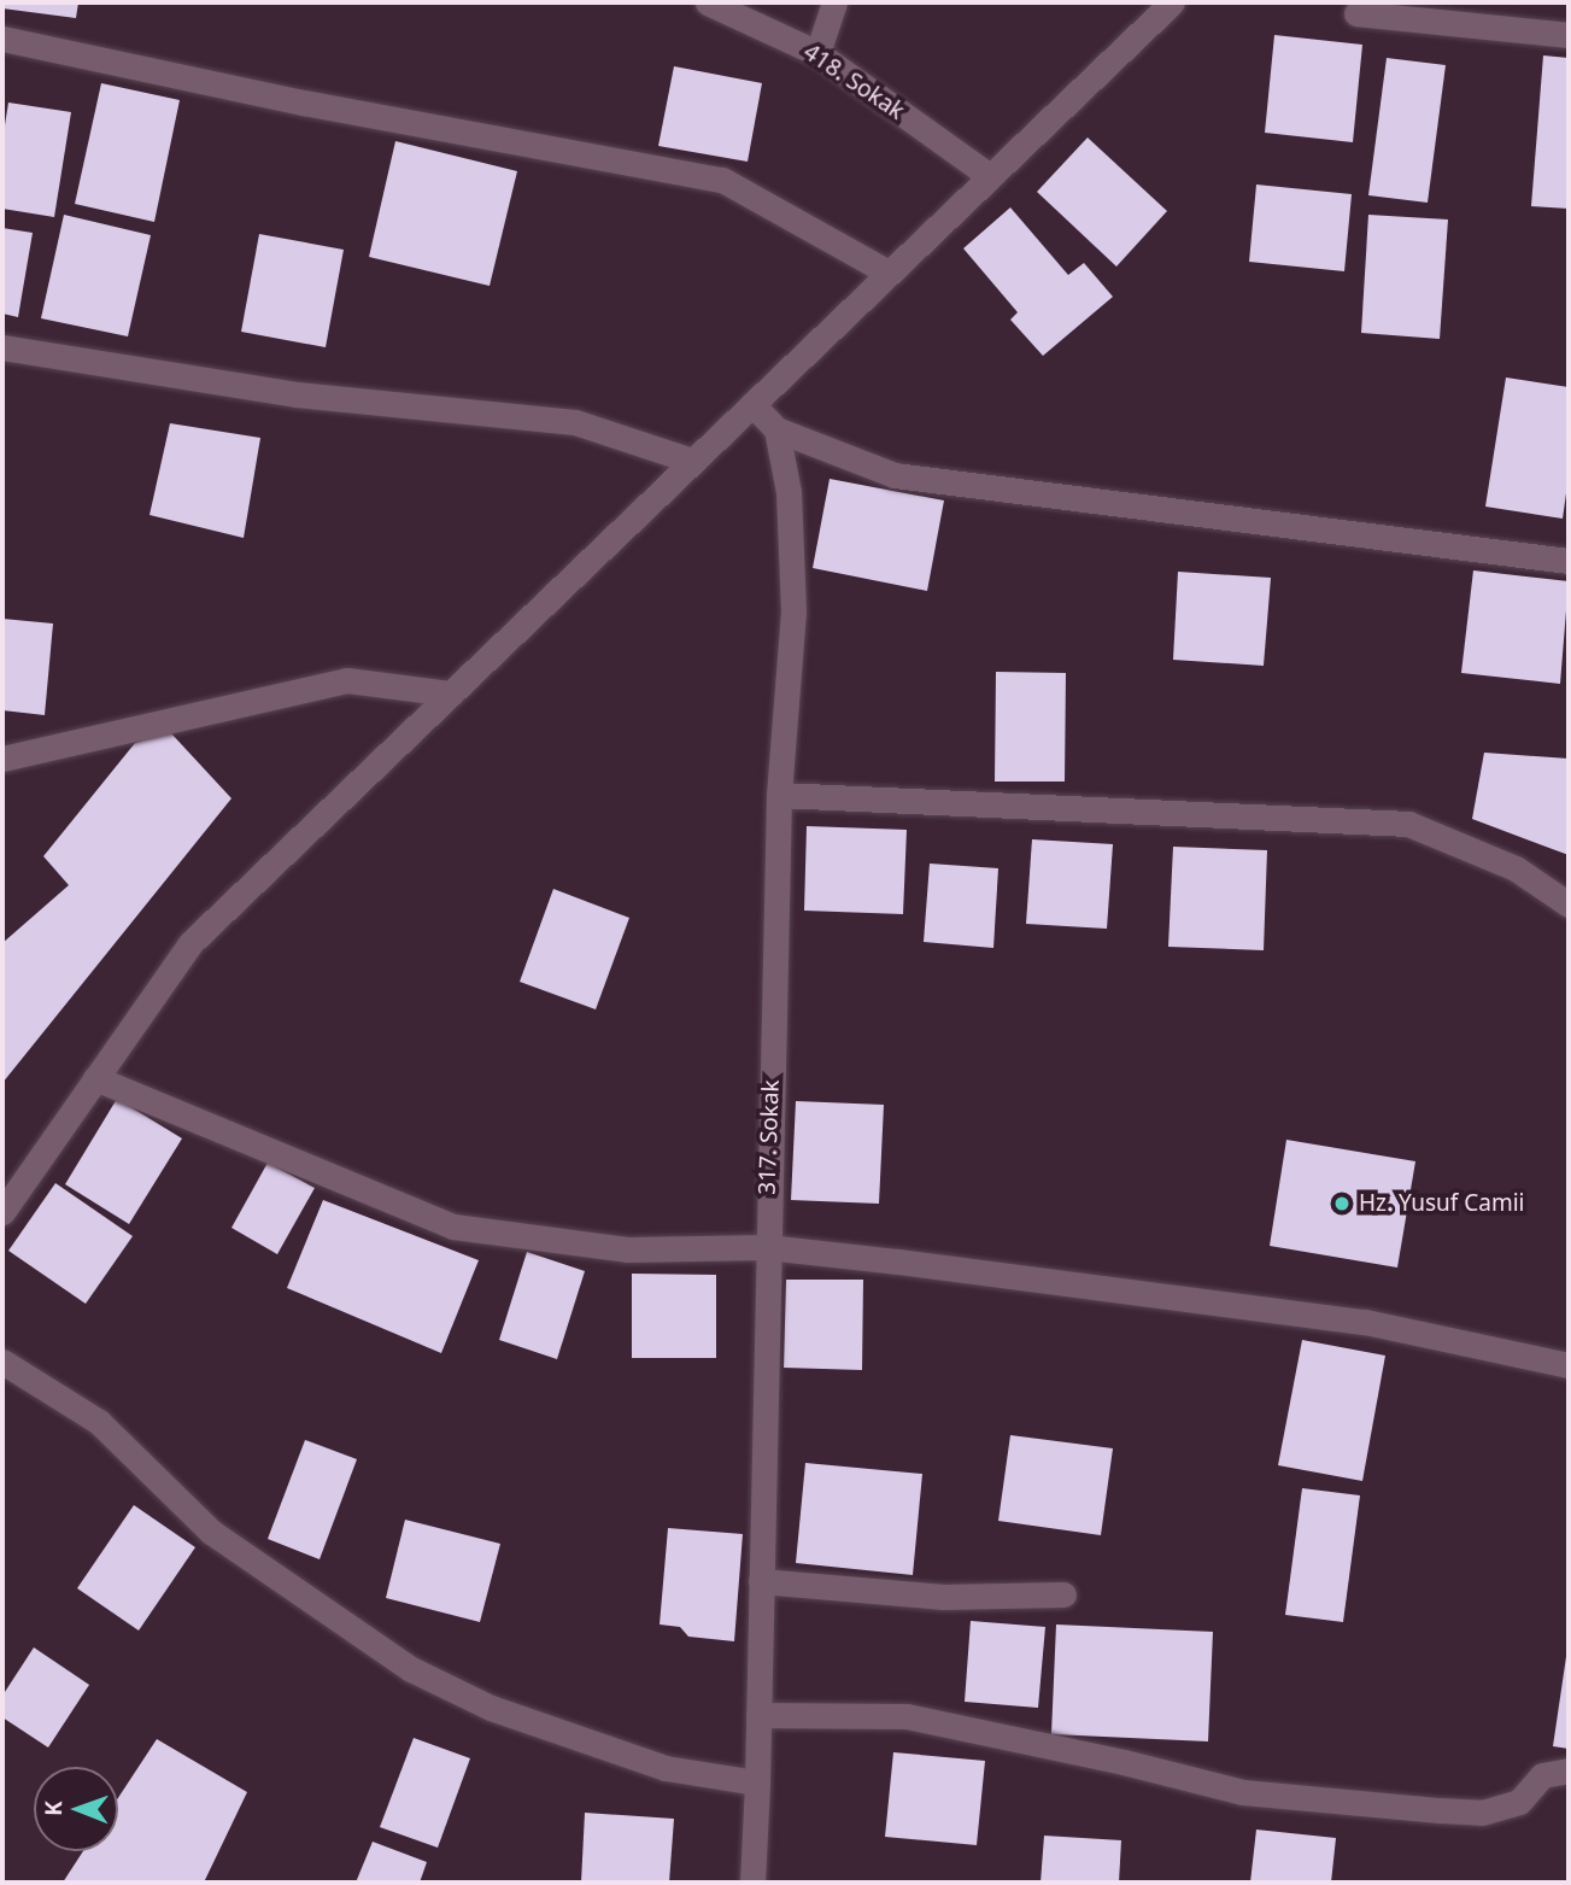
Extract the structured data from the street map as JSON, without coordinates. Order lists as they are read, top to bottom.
{
  "streets": {
    "street": ["418. Sokak", "317. Sokak"]
  },
  "places": ["Hz. Yusuf Camii"],
  "north": "left"
}
